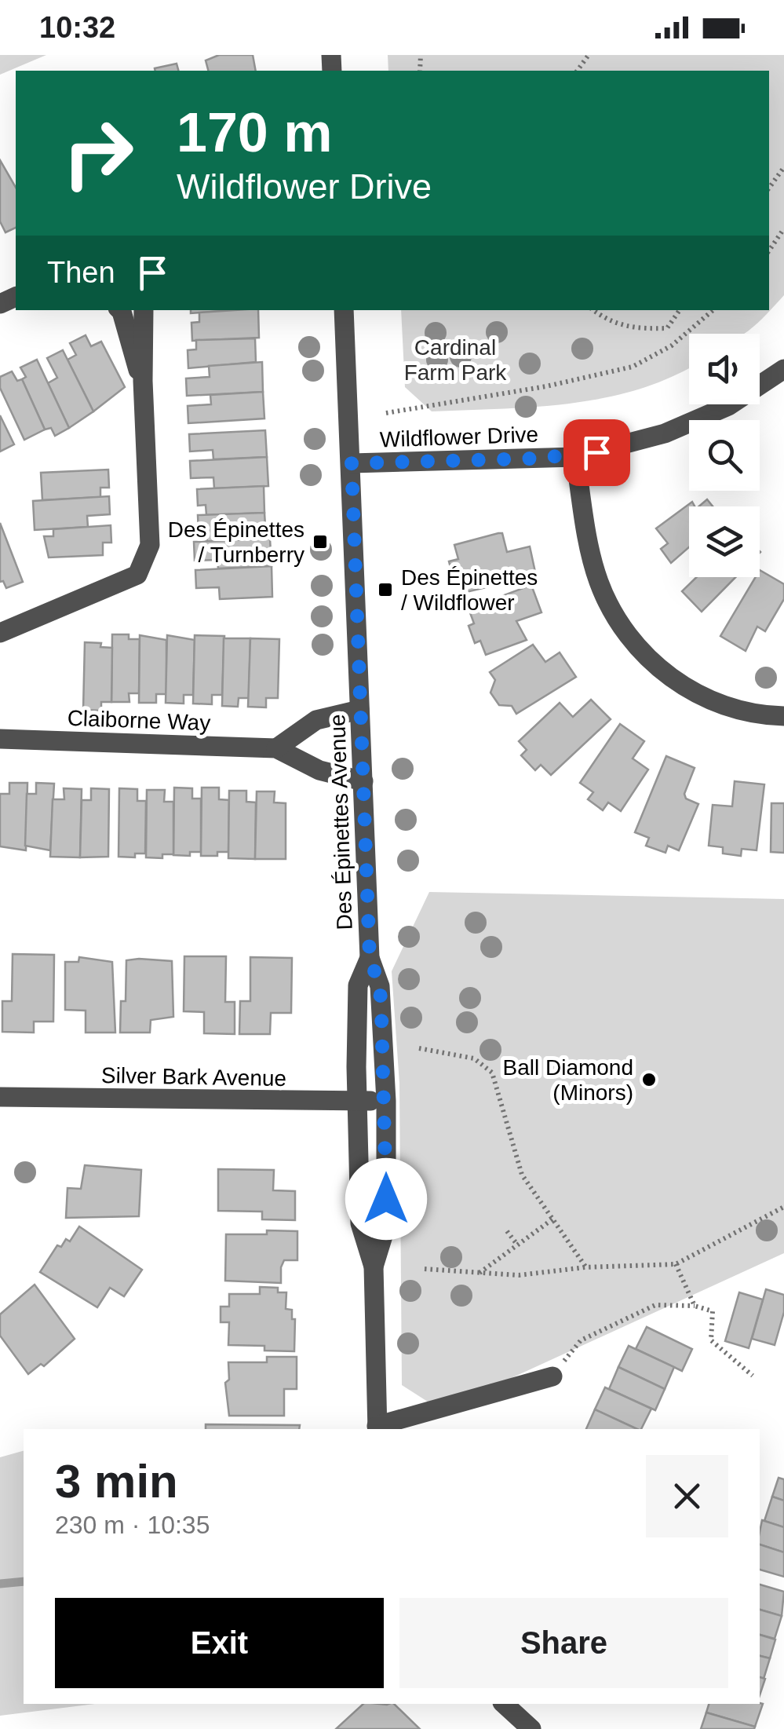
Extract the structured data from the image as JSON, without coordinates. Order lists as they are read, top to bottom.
{
  "streets": {
    "street": [
      "Wildflower Drive",
      "Claiborne Way",
      "Des Épinettes Avenue",
      "Silver Bark Avenue"
    ]
  },
  "crossings": [
    ["Wildflower Drive", "Des Épinettes Avenue"],
    ["Claiborne Way", "Des Épinettes Avenue"],
    ["Des Épinettes Avenue", "Silver Bark Avenue"]
  ],
  "parks": ["Cardinal Farm Park"],
  "places": {
    "transit": ["Des Épinettes / Turnberry", "Des Épinettes / Wildflower"],
    "other": ["Ball Diamond (Minors)"]
  },
  "page": {
    "status": "10:32",
    "turn": ["170 m", "Wildflower Drive"],
    "then": "Then",
    "heading": ["3 min", "230 m · 10:35"],
    "buttons": ["Exit", "Share"]
  }
}
